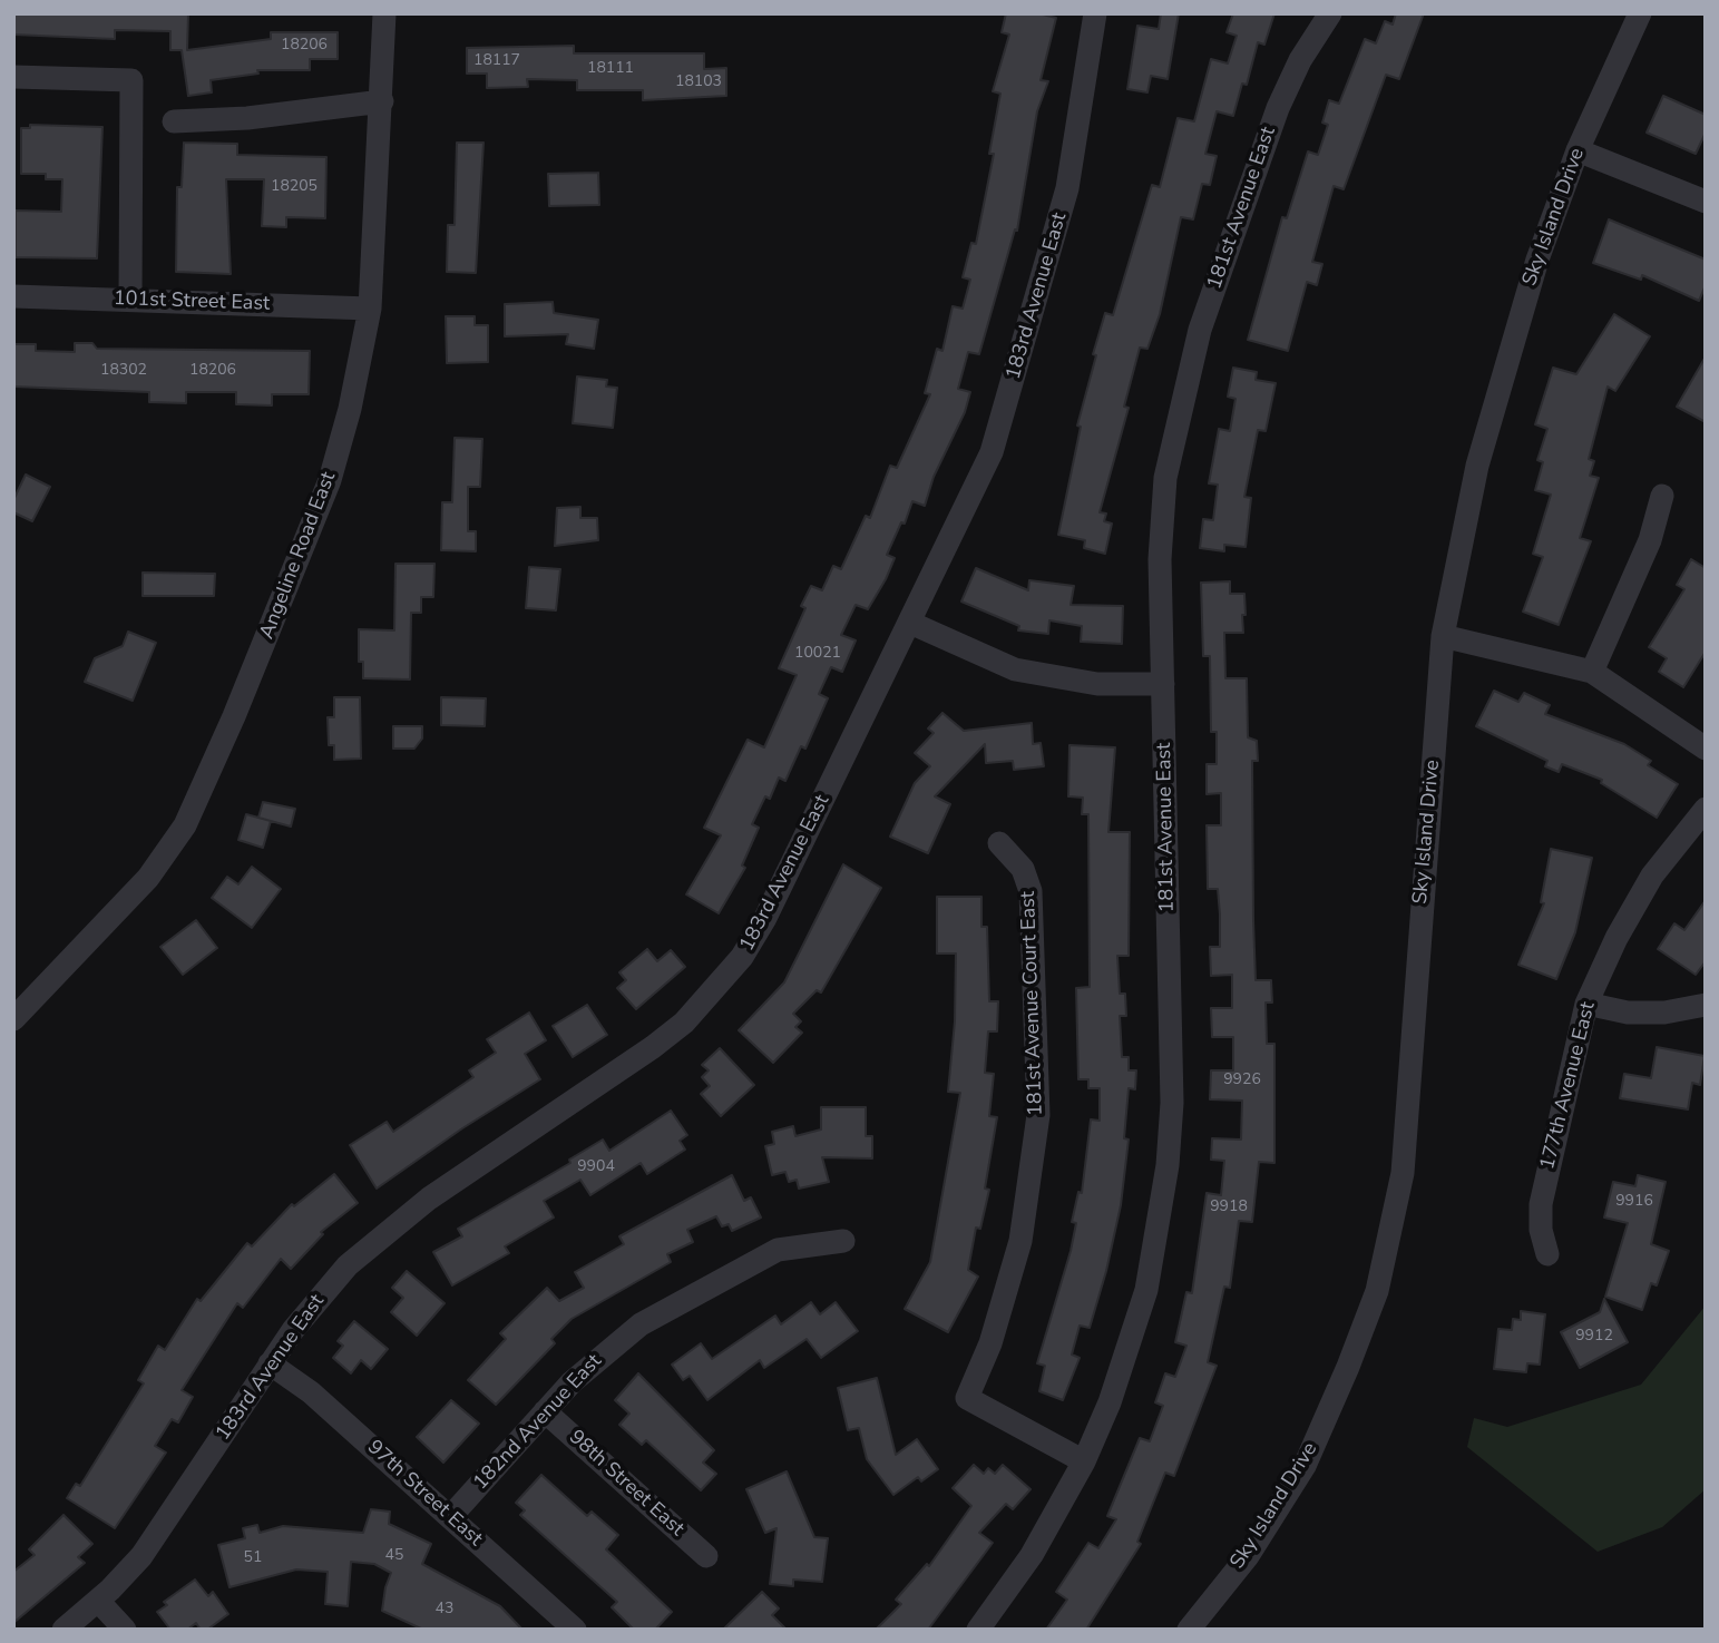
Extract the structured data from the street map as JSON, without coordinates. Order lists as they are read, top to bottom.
{
  "streets": {
    "street": [
      "181st Avenue East",
      "Sky Island Drive",
      "183rd Avenue East",
      "101st Street East",
      "Angeline Road East",
      "181st Avenue Court East",
      "177th Avenue East",
      "182nd Avenue East",
      "98th Street East",
      "97th Street East"
    ]
  },
  "crossings": [
    ["181st Avenue East", "181st Avenue Court East"],
    ["183rd Avenue East", "97th Street East"],
    ["101st Street East", "Angeline Road East"],
    ["182nd Avenue East", "98th Street East"],
    ["182nd Avenue East", "97th Street East"]
  ],
  "house_numbers": [
    "18206",
    "18117",
    "18111",
    "18103",
    "18205",
    "18302",
    "18206",
    "10021",
    "9926",
    "9904",
    "9916",
    "9918",
    "9912",
    "45",
    "51",
    "43"
  ]
}
